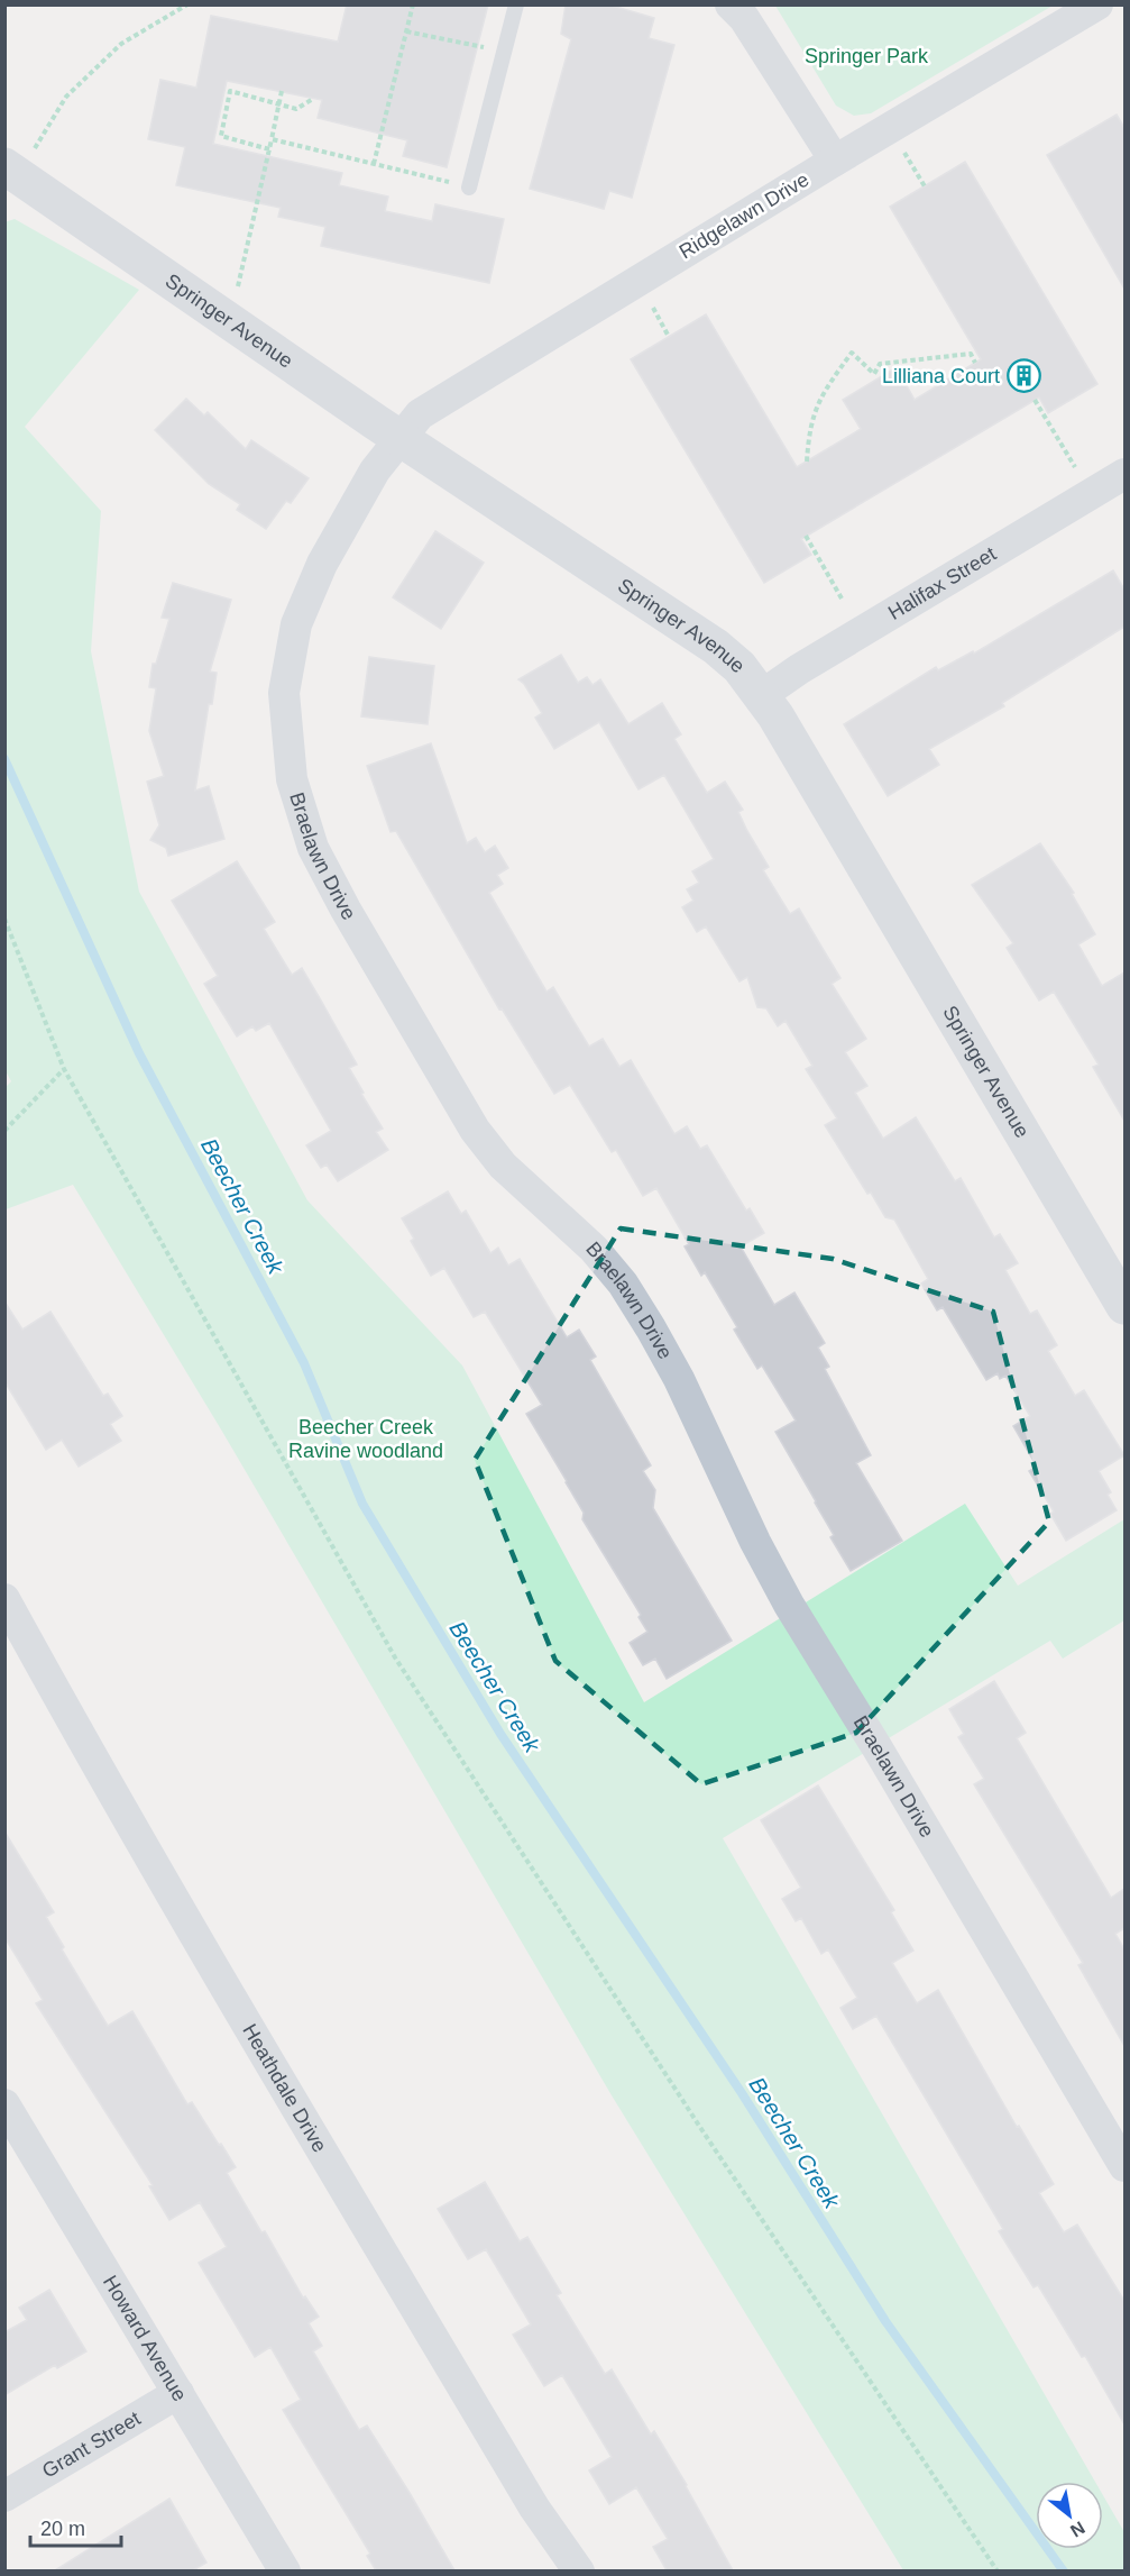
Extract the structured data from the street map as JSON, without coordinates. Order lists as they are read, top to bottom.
{
  "streets": {
    "street": [
      "Ridgelawn Drive",
      "Springer Avenue",
      "Halifax Street",
      "Braelawn Drive",
      "Heathdale Drive",
      "Howard Avenue",
      "Grant Street"
    ]
  },
  "crossings": [
    ["Ridgelawn Drive", "Springer Avenue"],
    ["Ridgelawn Drive", "Braelawn Drive"],
    ["Springer Avenue", "Halifax Street"],
    ["Springer Avenue", "Braelawn Drive"],
    ["Howard Avenue", "Grant Street"]
  ],
  "water": ["Beecher Creek"],
  "parks": ["Springer Park", "Beecher Creek Ravine woodland"],
  "places": {
    "building": ["Lilliana Court"]
  },
  "scale_bar": "20 m",
  "north": "bottom right"
}
